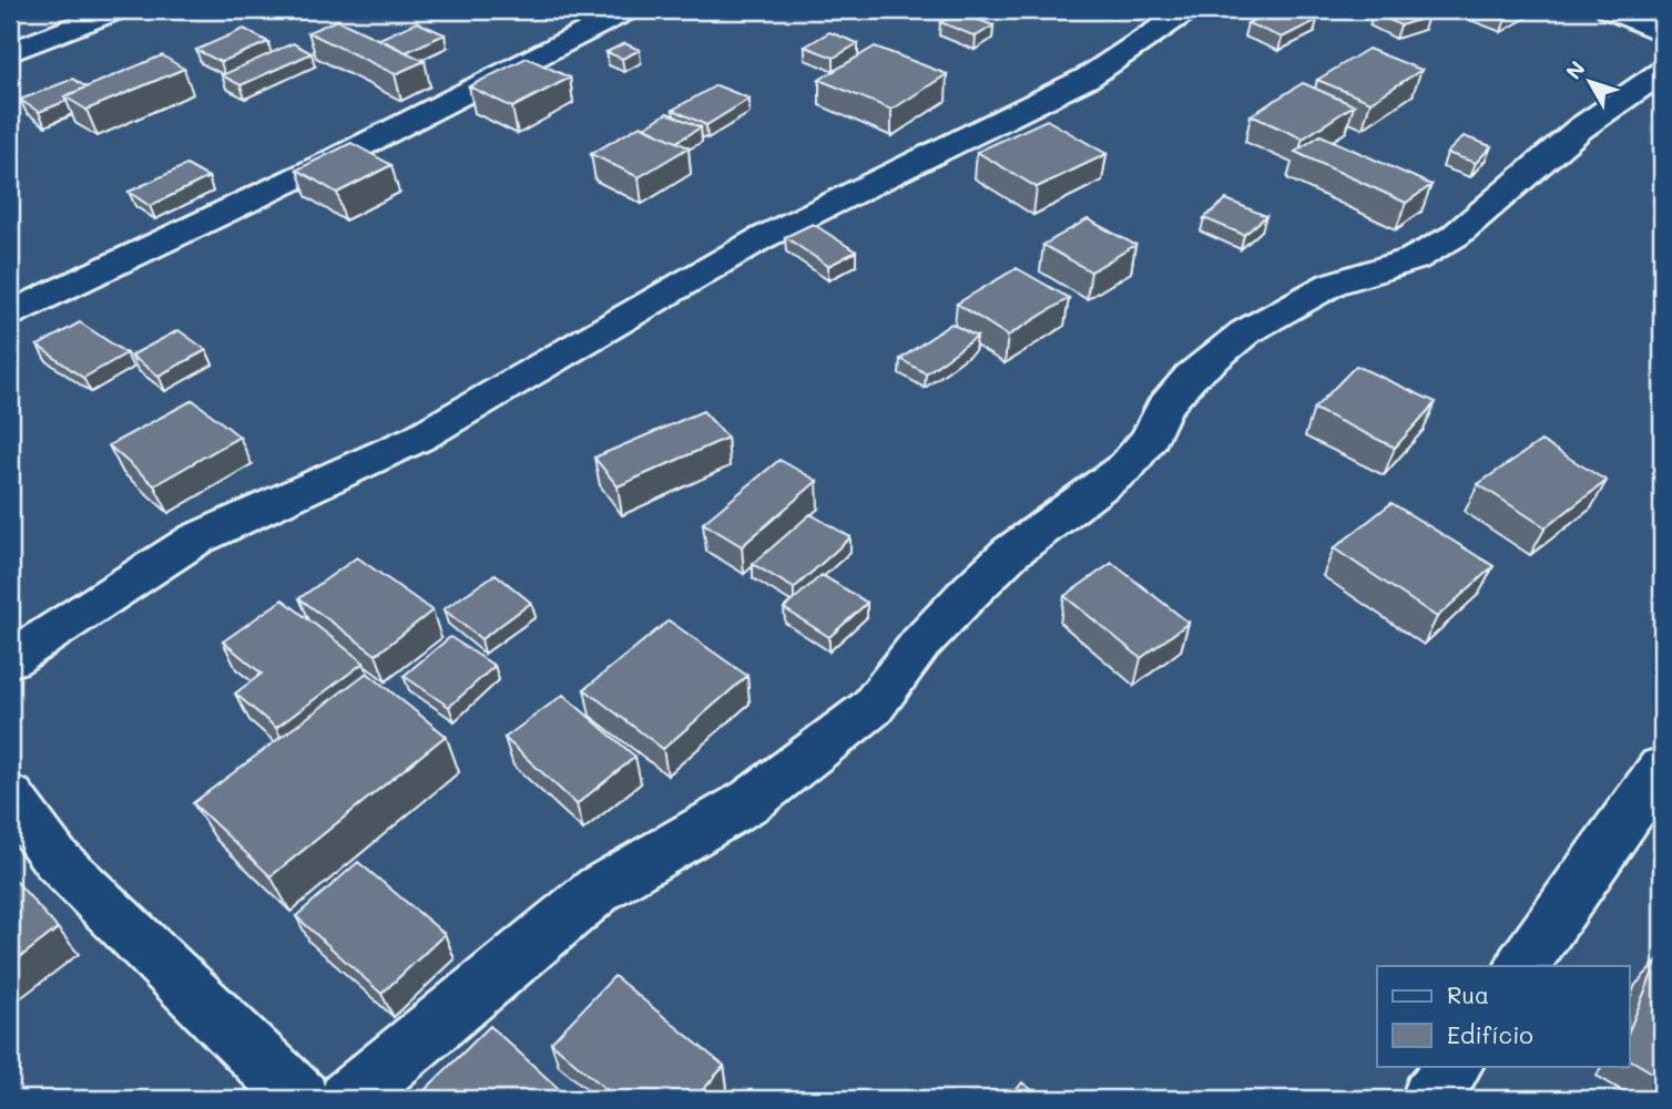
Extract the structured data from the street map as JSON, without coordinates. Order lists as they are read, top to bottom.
{
  "legend": ["Rua", "Edifício"],
  "north": "top left"
}
